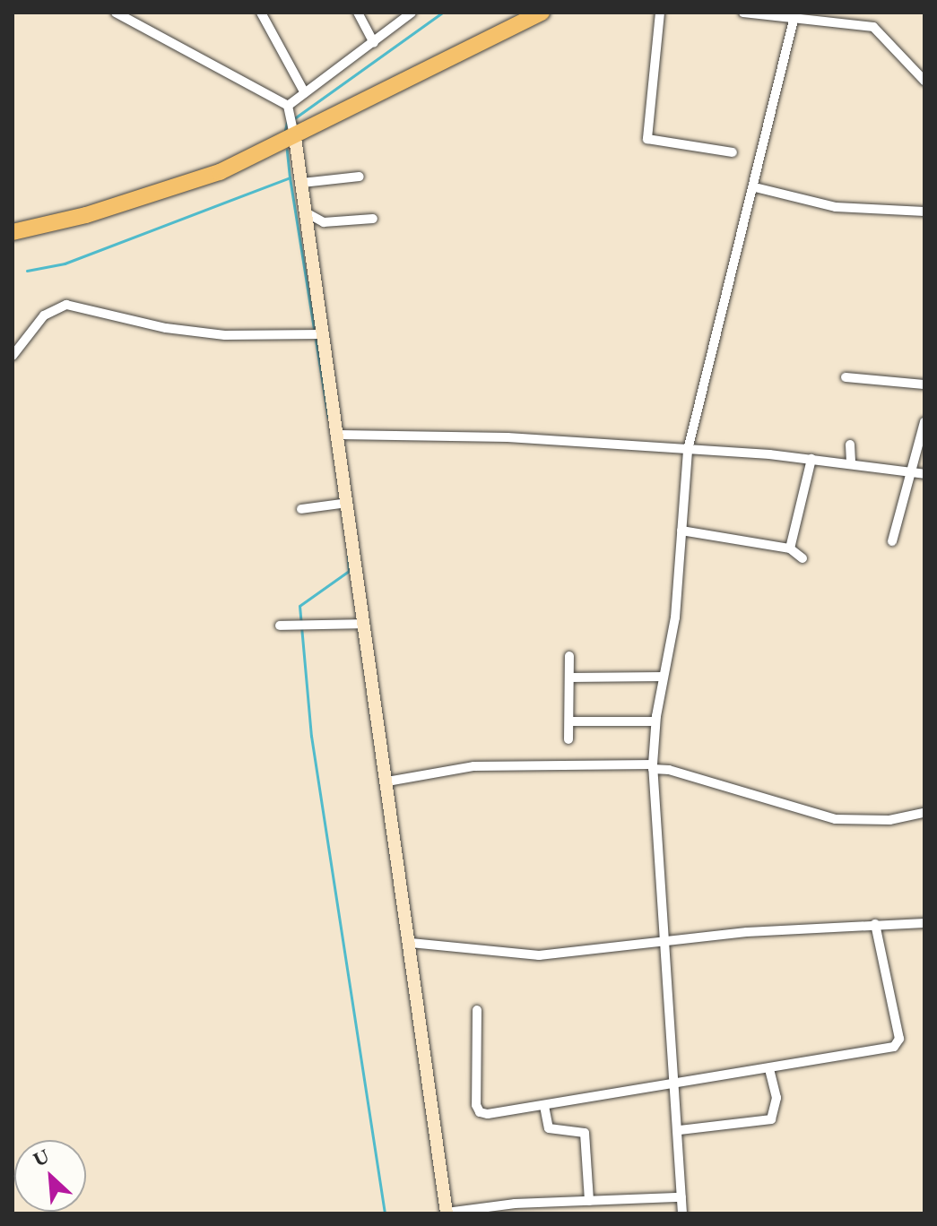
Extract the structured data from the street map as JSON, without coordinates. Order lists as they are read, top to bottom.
{
  "north": "top left"
}
